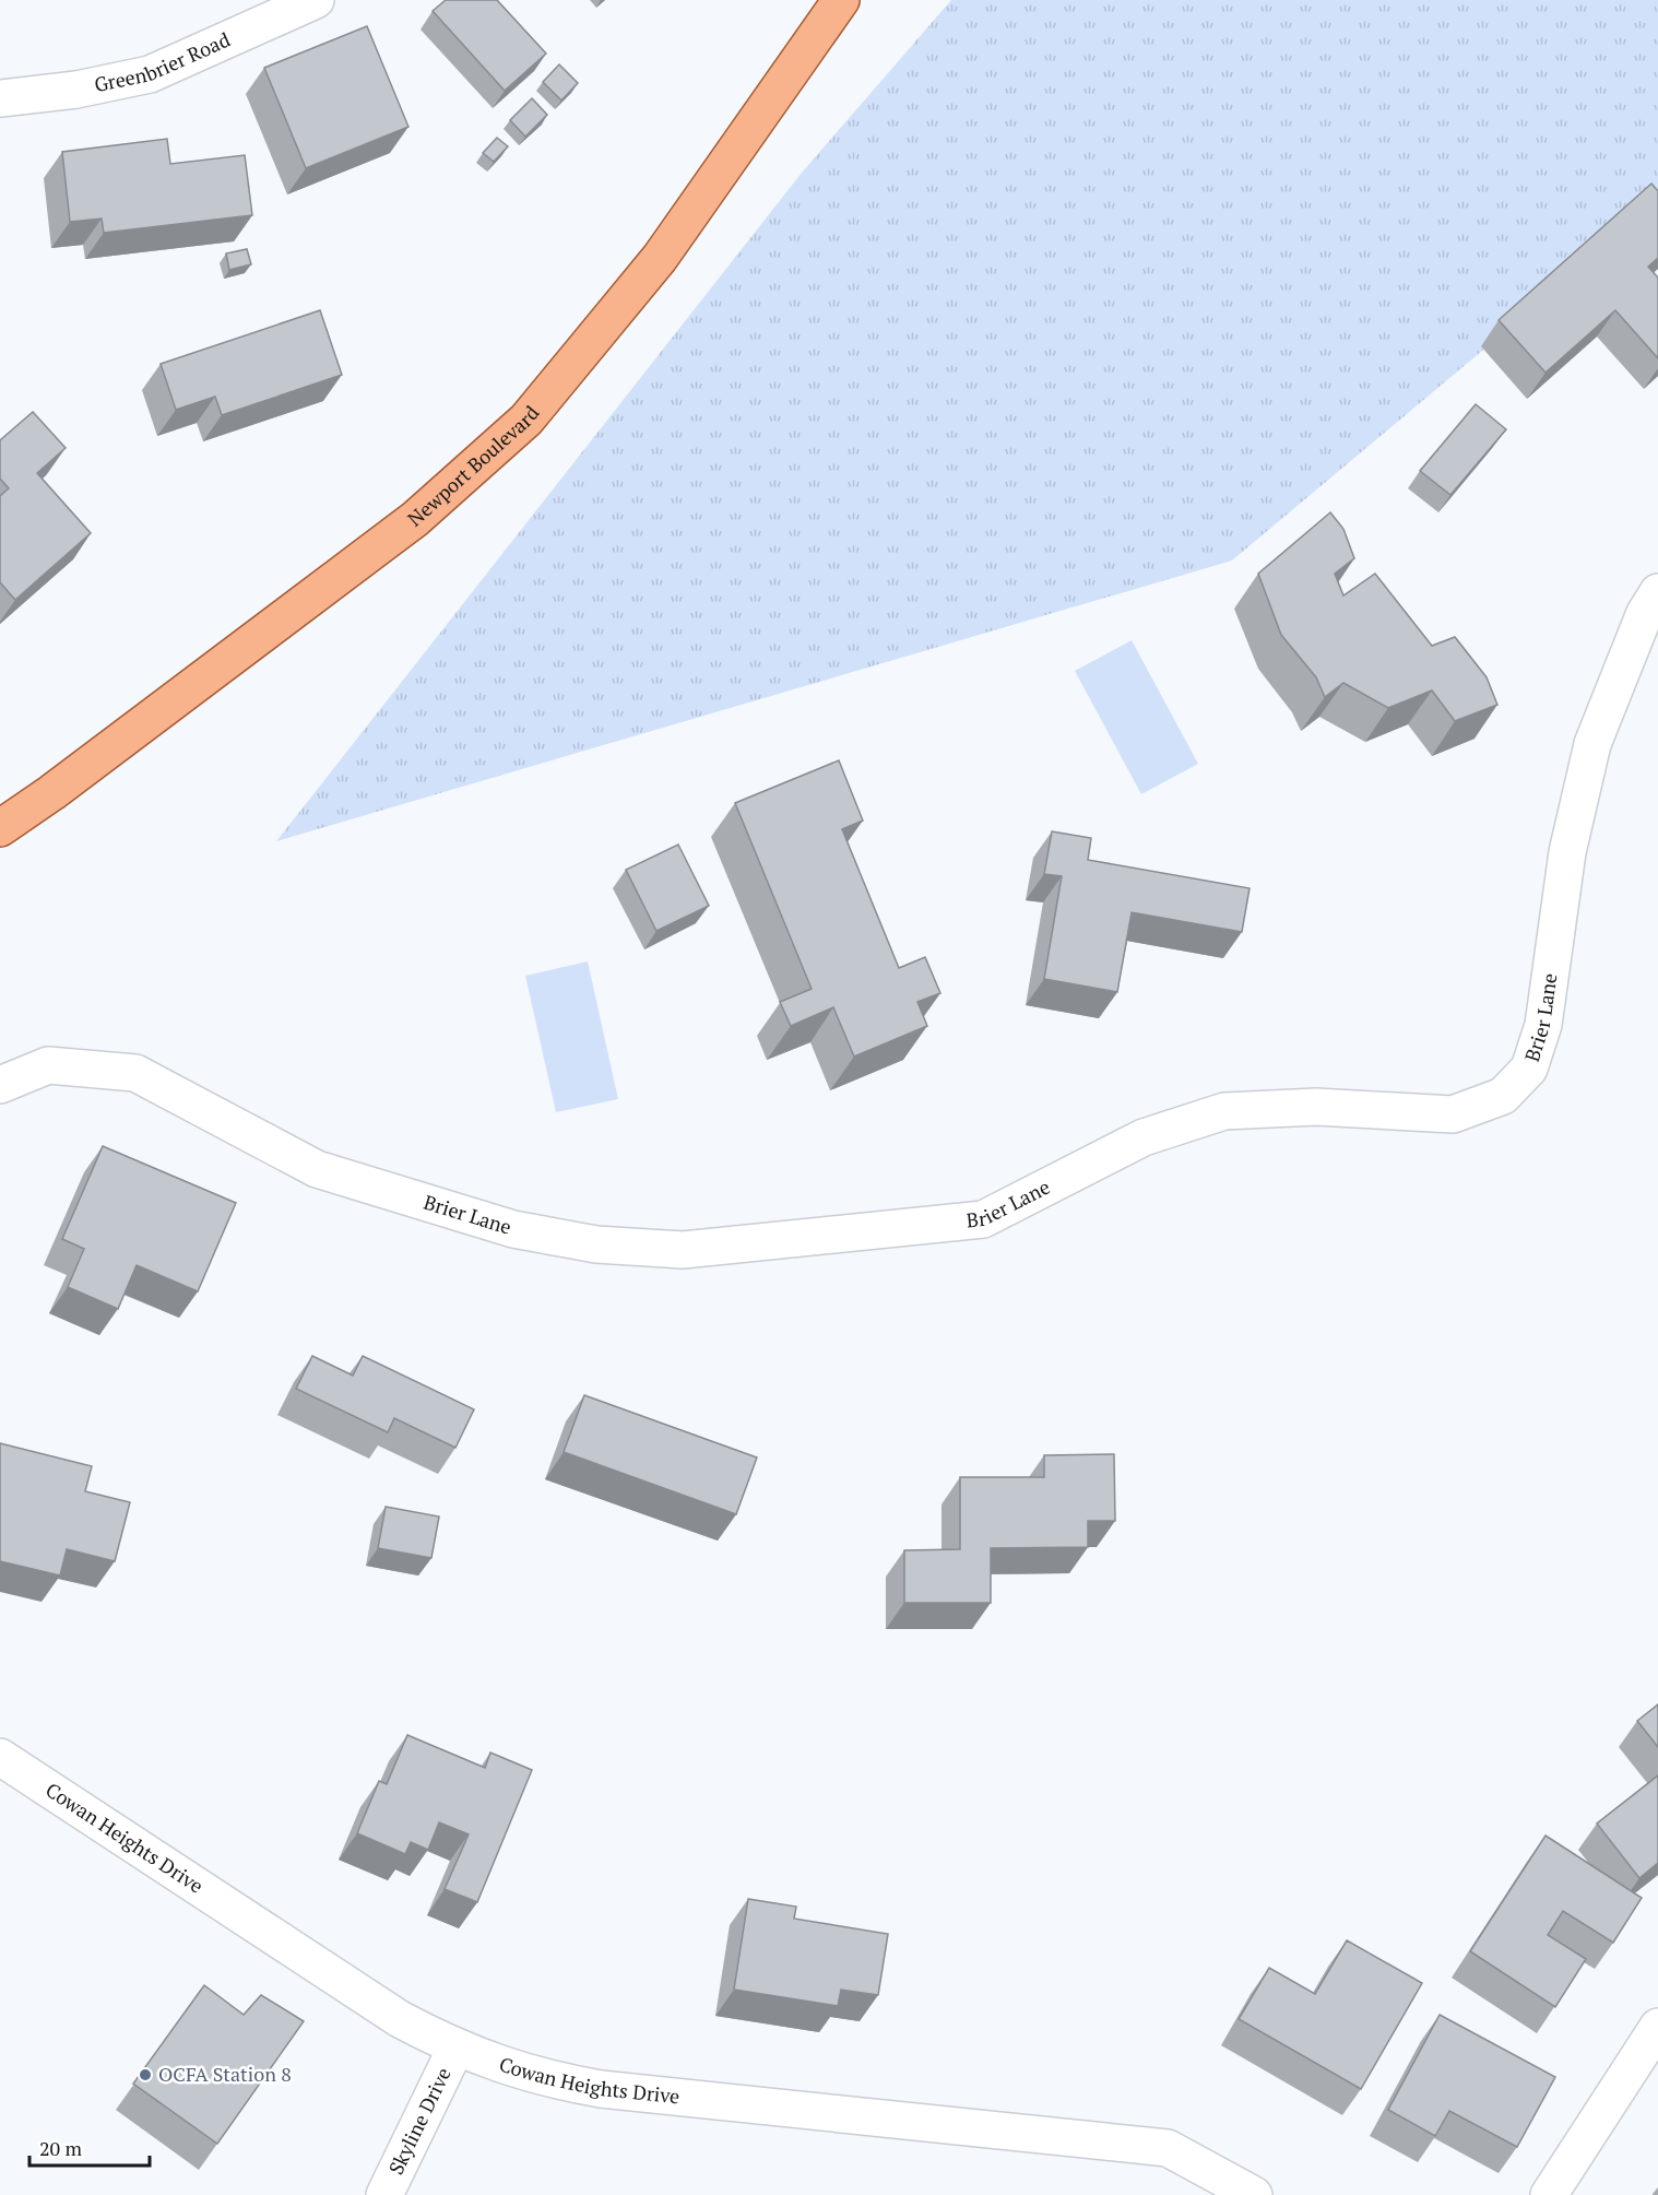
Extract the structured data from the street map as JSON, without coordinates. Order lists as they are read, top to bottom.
{
  "streets": {
    "main road": ["Newport Boulevard"],
    "street": [
      "Greenbrier Road",
      "Brier Lane",
      "Cowan Heights Drive",
      "Skyline Drive"
    ]
  },
  "crossings": [
    ["Cowan Heights Drive", "Skyline Drive"]
  ],
  "places": ["OCFA Station 8"],
  "scale_bar": "20 m"
}
